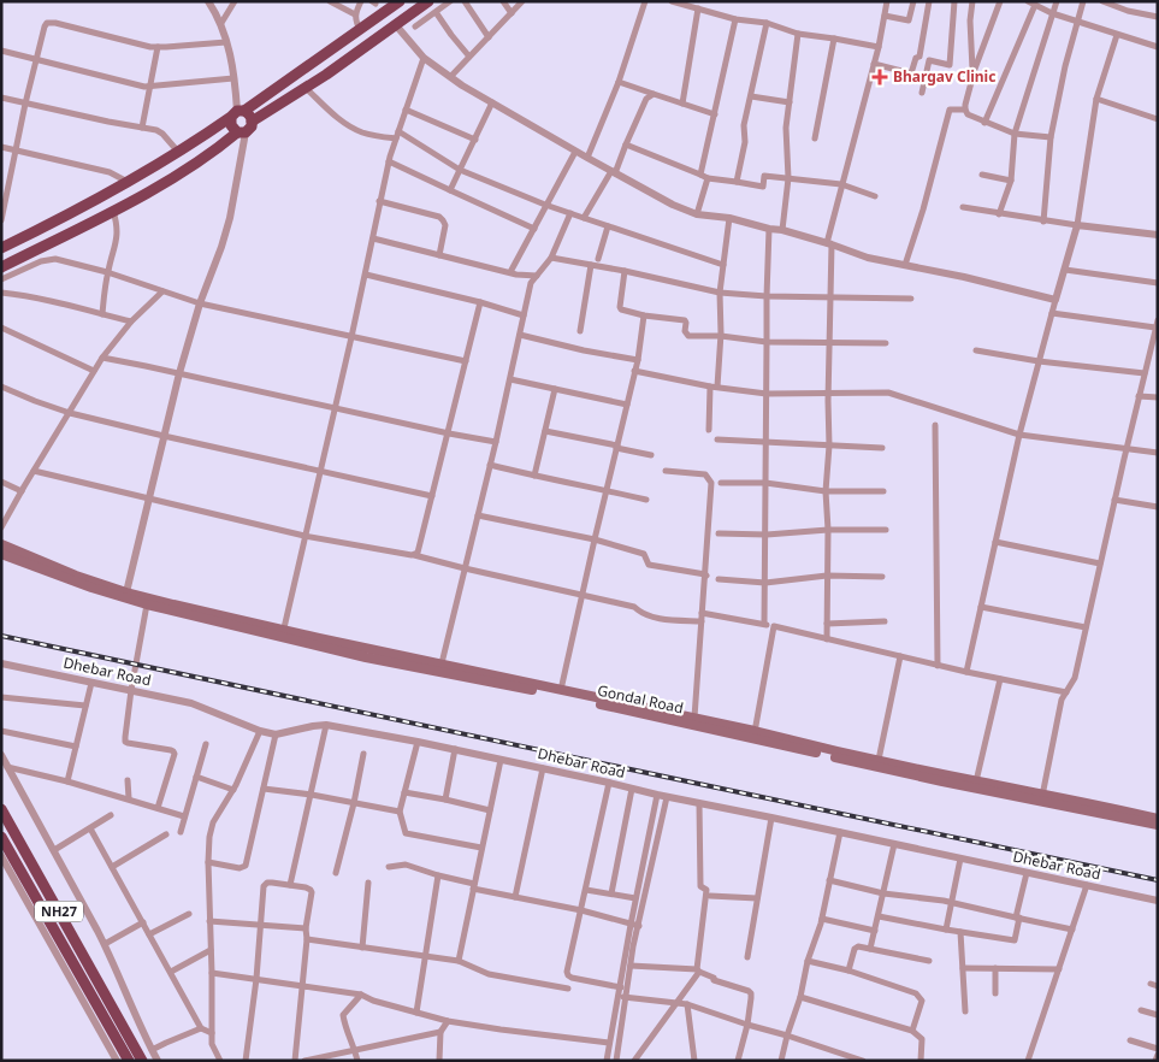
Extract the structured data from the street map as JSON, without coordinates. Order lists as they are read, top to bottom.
{
  "streets": {
    "highway": ["NH27"],
    "main road": ["Gondal Road"],
    "street": ["Dhebar Road"]
  },
  "places": {
    "health": ["Bhargav Clinic"]
  }
}
